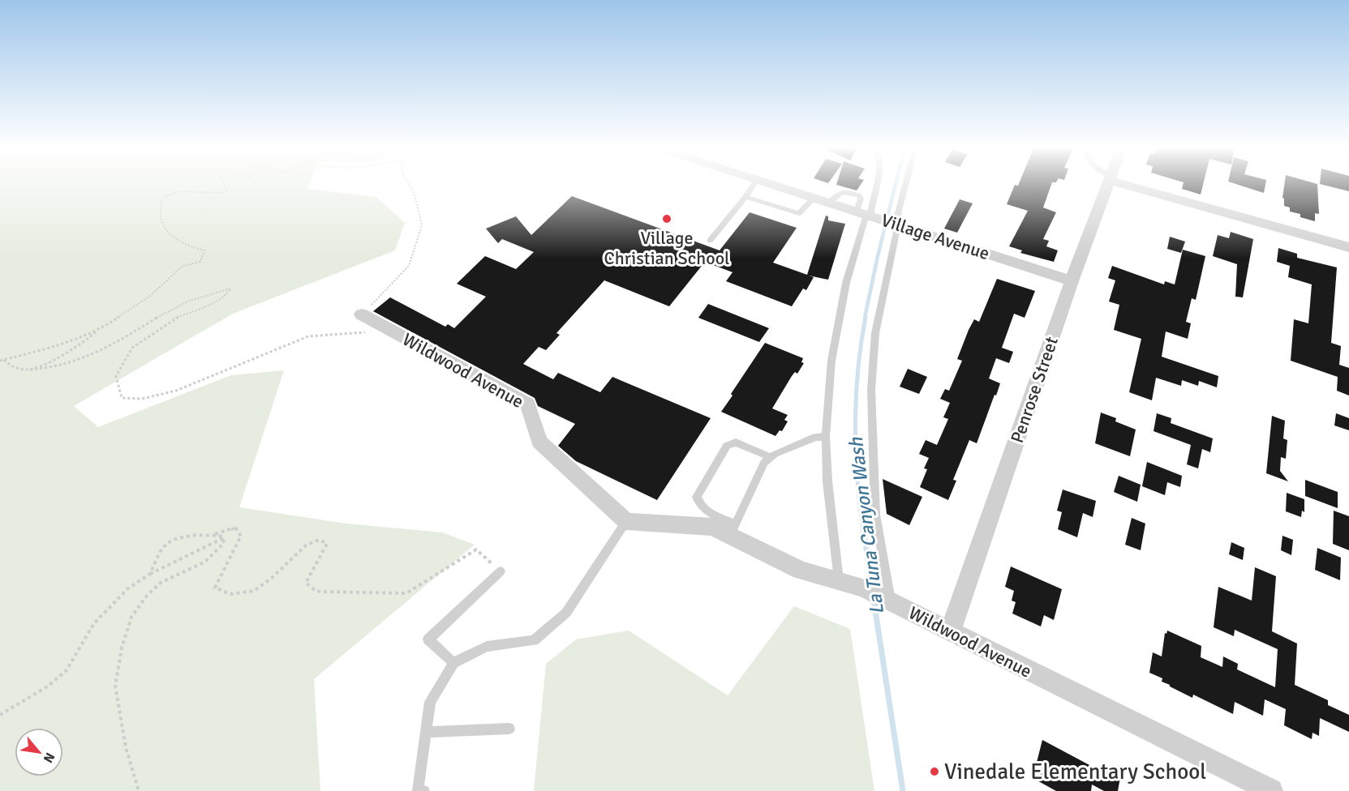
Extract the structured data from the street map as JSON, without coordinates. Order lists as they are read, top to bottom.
{
  "streets": {
    "street": ["Village Avenue", "Wildwood Avenue", "Penrose Street"]
  },
  "crossings": [
    ["Village Avenue", "Penrose Street"],
    ["Wildwood Avenue", "Penrose Street"]
  ],
  "water": ["La Tuna Canyon Wash"],
  "places": ["Village Christian School", "Vinedale Elementary School"],
  "north": "bottom right"
}
